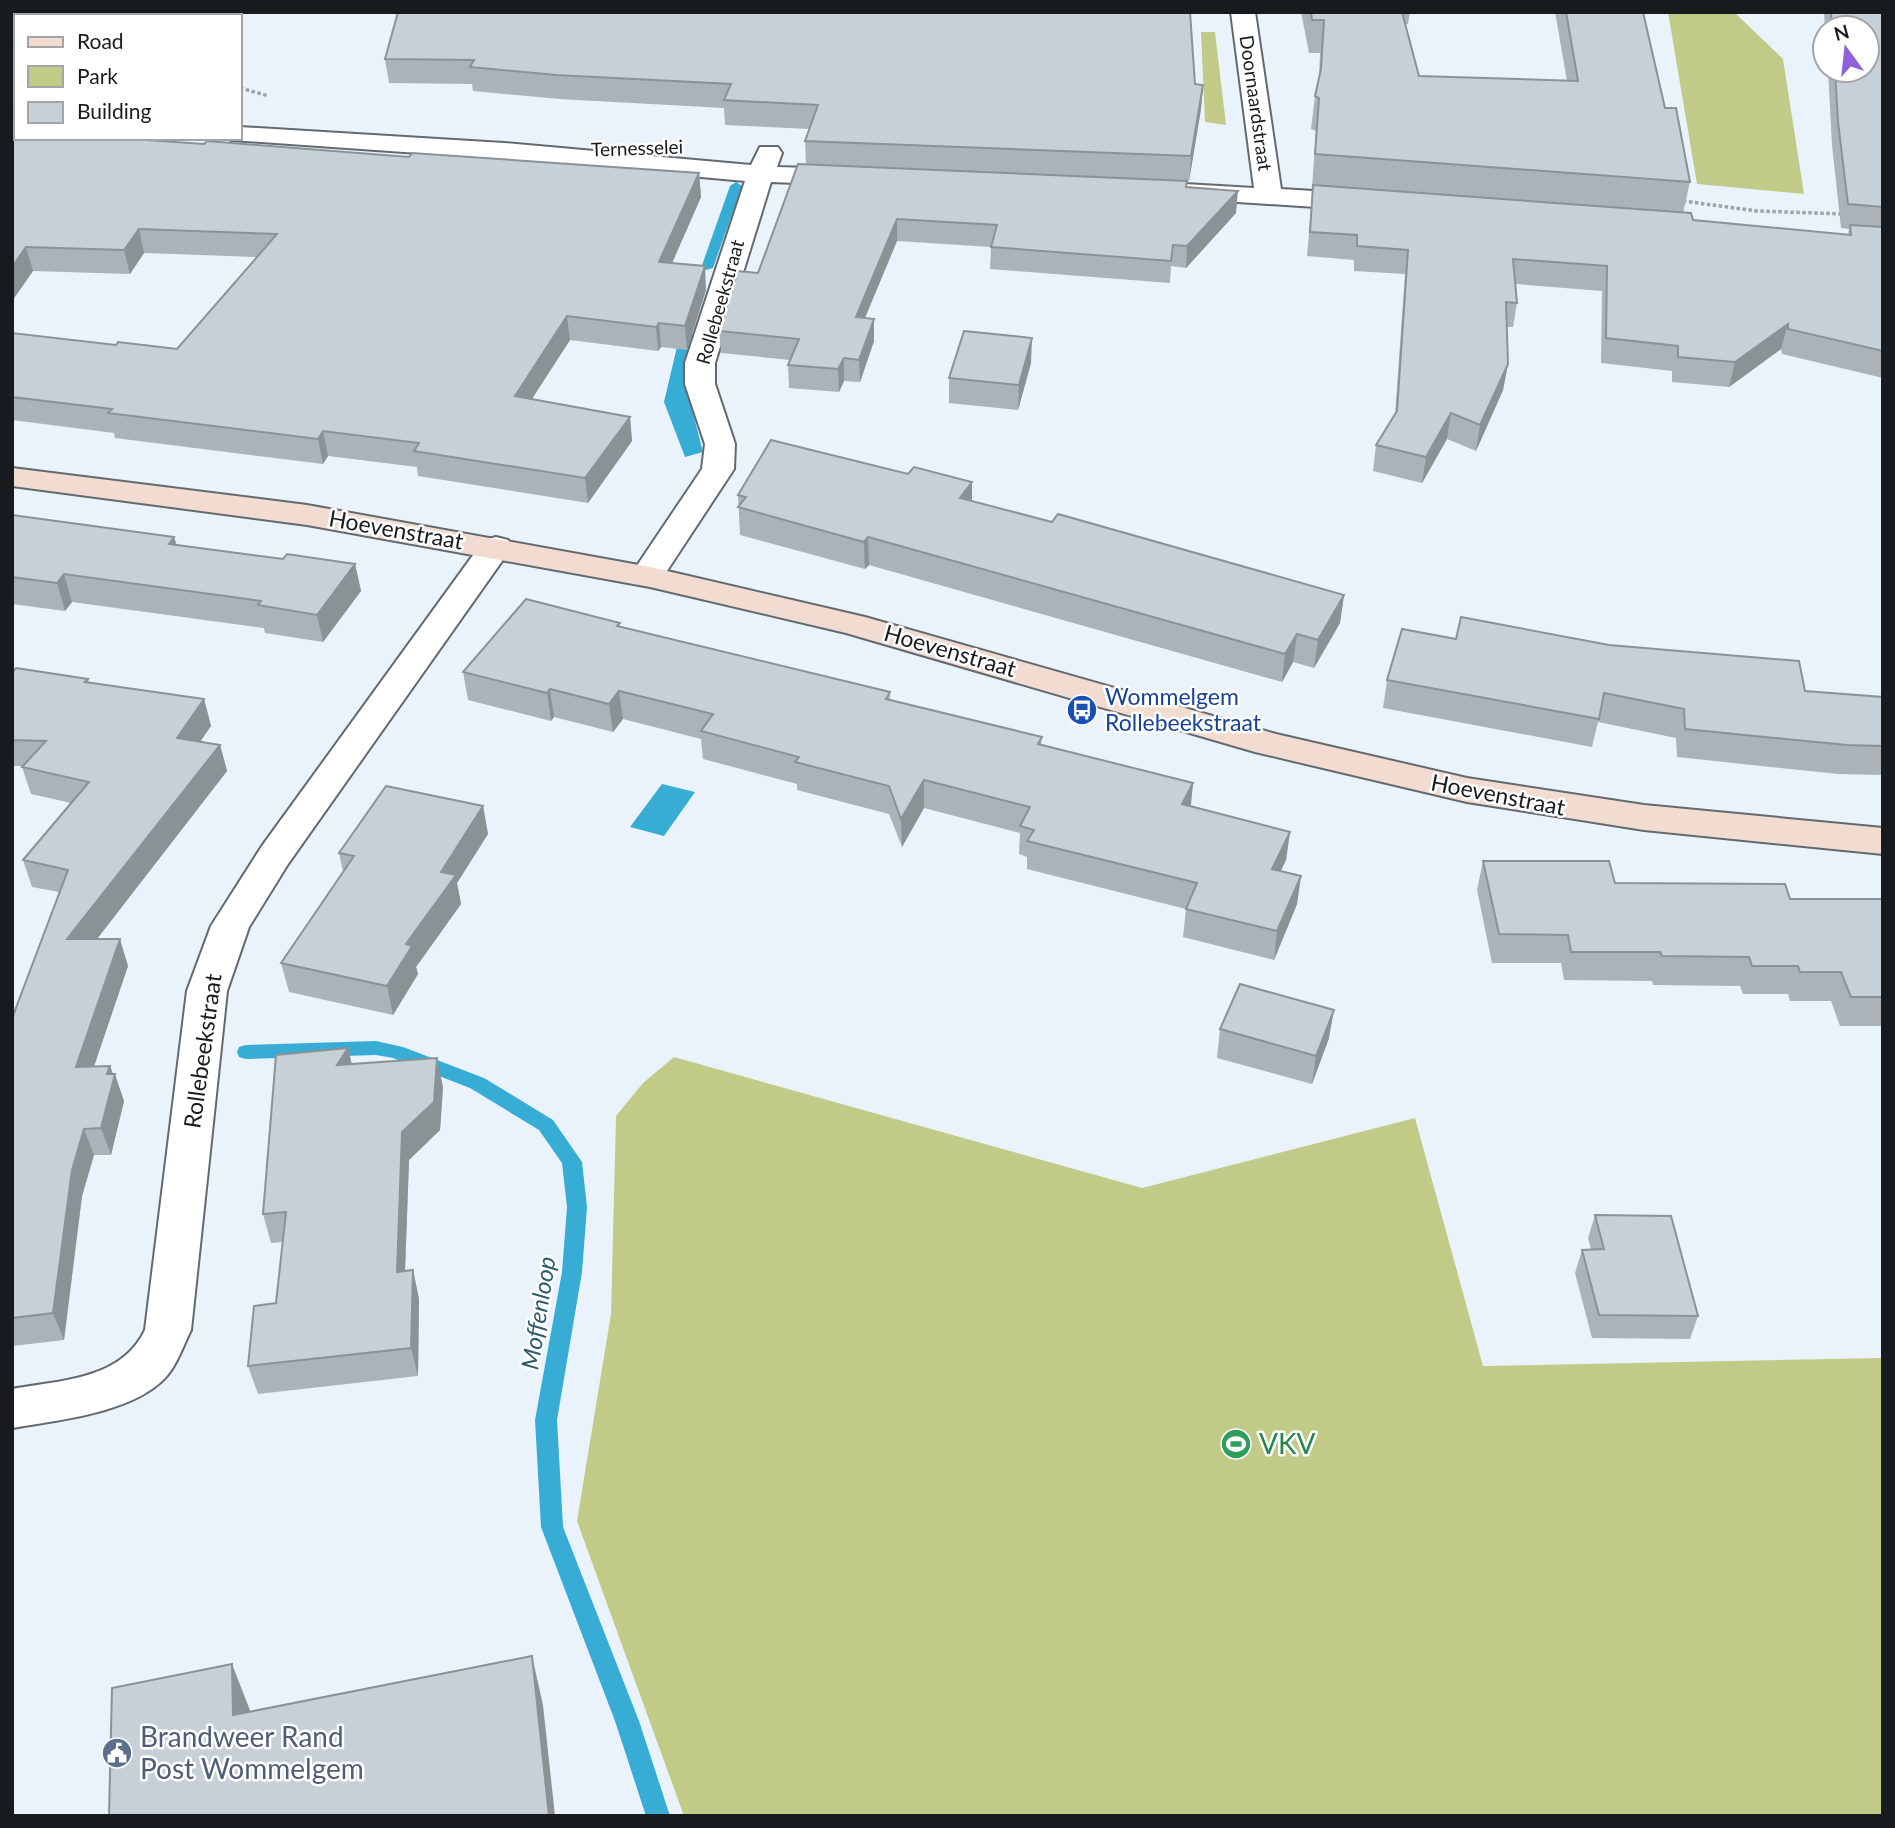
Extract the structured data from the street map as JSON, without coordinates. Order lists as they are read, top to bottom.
{
  "streets": {
    "street": [
      "Doornaardstraat",
      "Ternesselei",
      "Rollebeekstraat",
      "Hoevenstraat"
    ]
  },
  "crossings": [
    ["Ternesselei", "Rollebeekstraat"],
    ["Rollebeekstraat", "Hoevenstraat"]
  ],
  "water": ["Moffenloop"],
  "places": {
    "bus stop": ["Wommelgem Rollebeekstraat"],
    "sports": ["VKV"],
    "public building": ["Brandweer Rand Post Wommelgem"]
  },
  "legend": ["Road", "Park", "Building"],
  "north": "top"
}
